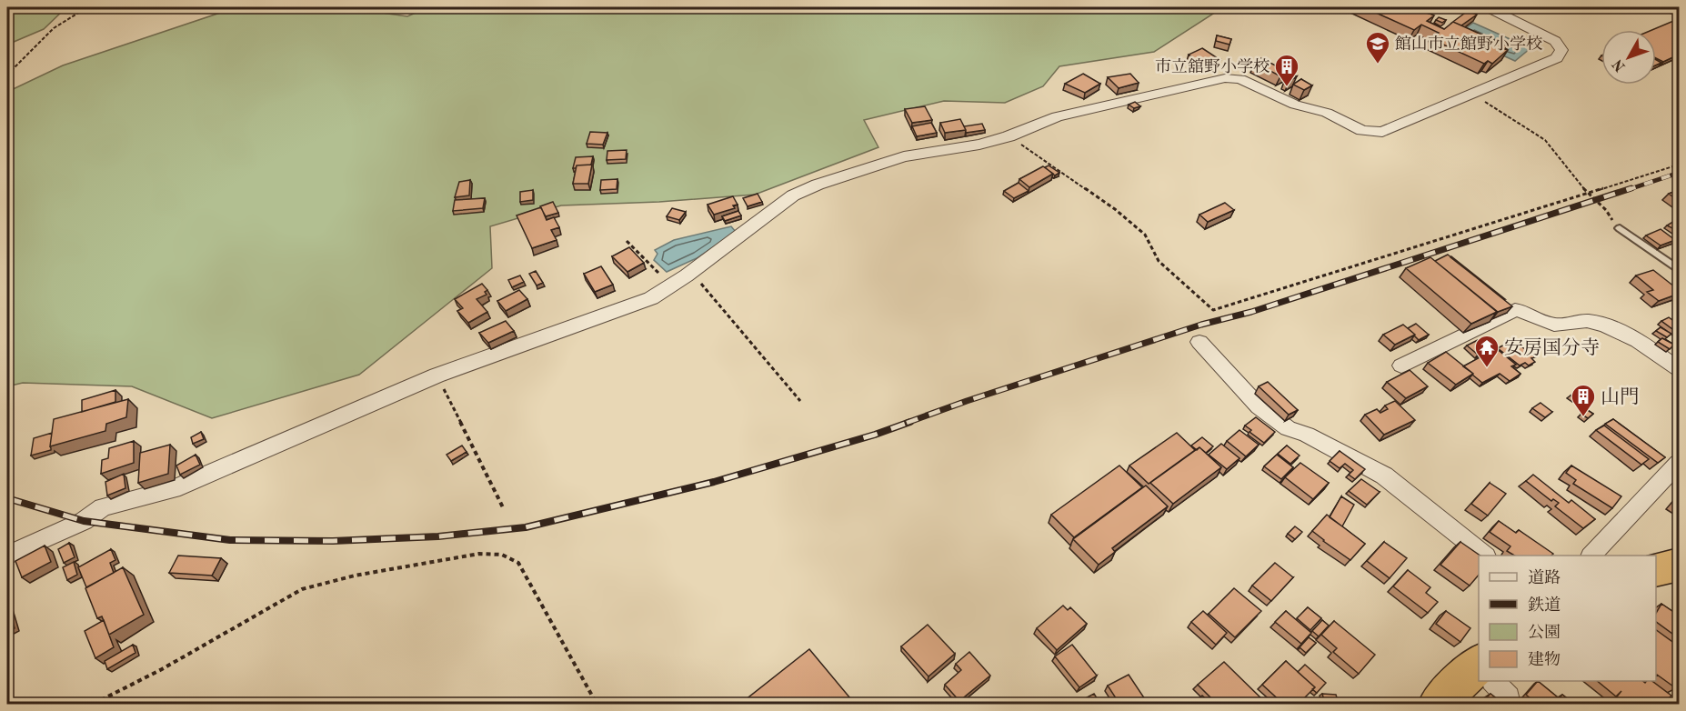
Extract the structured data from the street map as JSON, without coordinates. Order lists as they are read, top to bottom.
{
  "places": {
    "school or university": ["館山市立館野小学校"],
    "building": ["市立舘野小学校", "山門"],
    "temple": ["安房国分寺"]
  },
  "legend": [
    "道路",
    "鉄道",
    "公園",
    "建物"
  ],
  "north": "bottom left"
}
